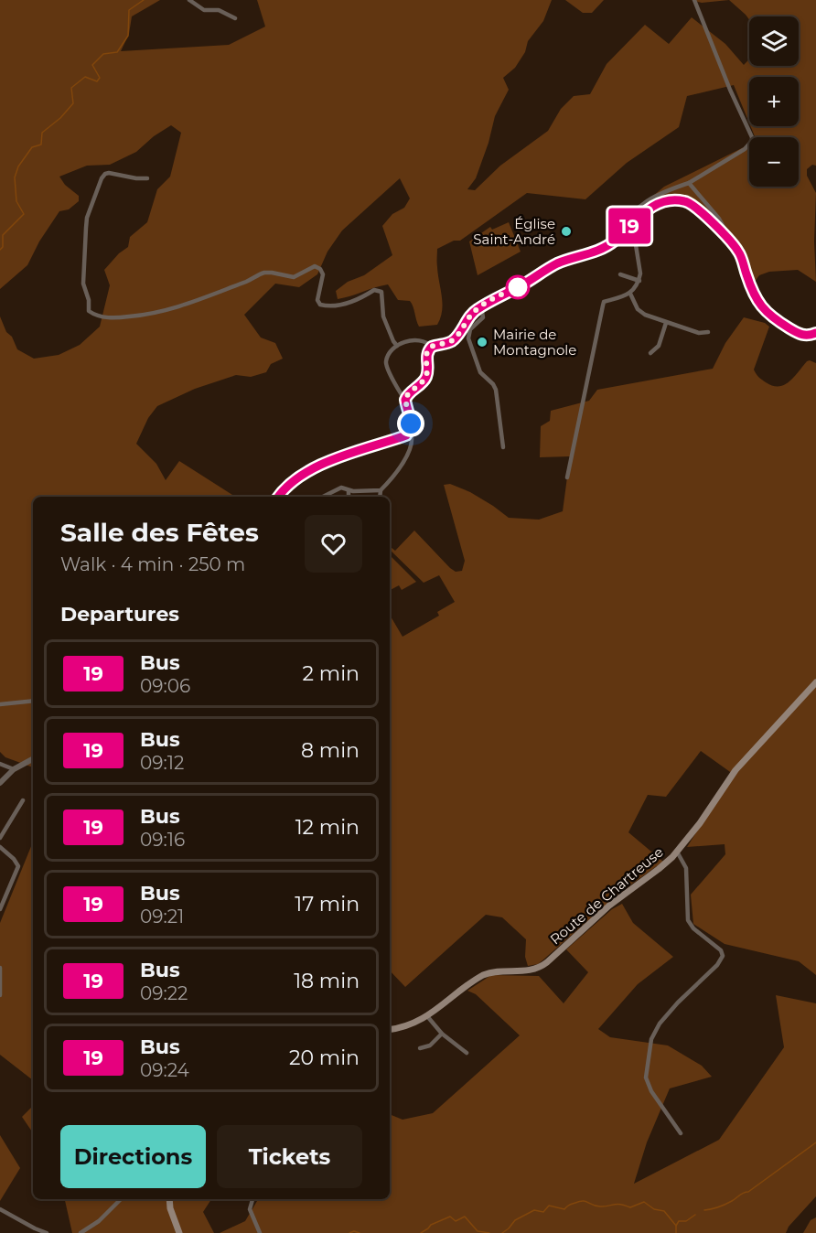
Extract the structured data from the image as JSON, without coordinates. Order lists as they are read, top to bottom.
{
  "streets": {
    "main road": ["Route de Chartreuse"]
  },
  "places": ["Église Saint-André", "Mairie de Montagnole"],
  "lines": ["bus line 19"],
  "page": {
    "on_map": "19",
    "map_buttons": ["+", "−"],
    "heading": [
      ["Salle des Fêtes", "Walk · 4 min · 250 m"],
      "Departures"
    ],
    "list": [
      {
        "mark": "19",
        "name": "Bus",
        "note": "09:06",
        "value": "2 min"
      },
      {
        "mark": "19",
        "name": "Bus",
        "note": "09:12",
        "value": "8 min"
      },
      {
        "mark": "19",
        "name": "Bus",
        "note": "09:16",
        "value": "12 min"
      },
      {
        "mark": "19",
        "name": "Bus",
        "note": "09:21",
        "value": "17 min"
      },
      {
        "mark": "19",
        "name": "Bus",
        "note": "09:22",
        "value": "18 min"
      },
      {
        "mark": "19",
        "name": "Bus",
        "note": "09:24",
        "value": "20 min"
      }
    ],
    "buttons": ["Directions", "Tickets"]
  }
}
